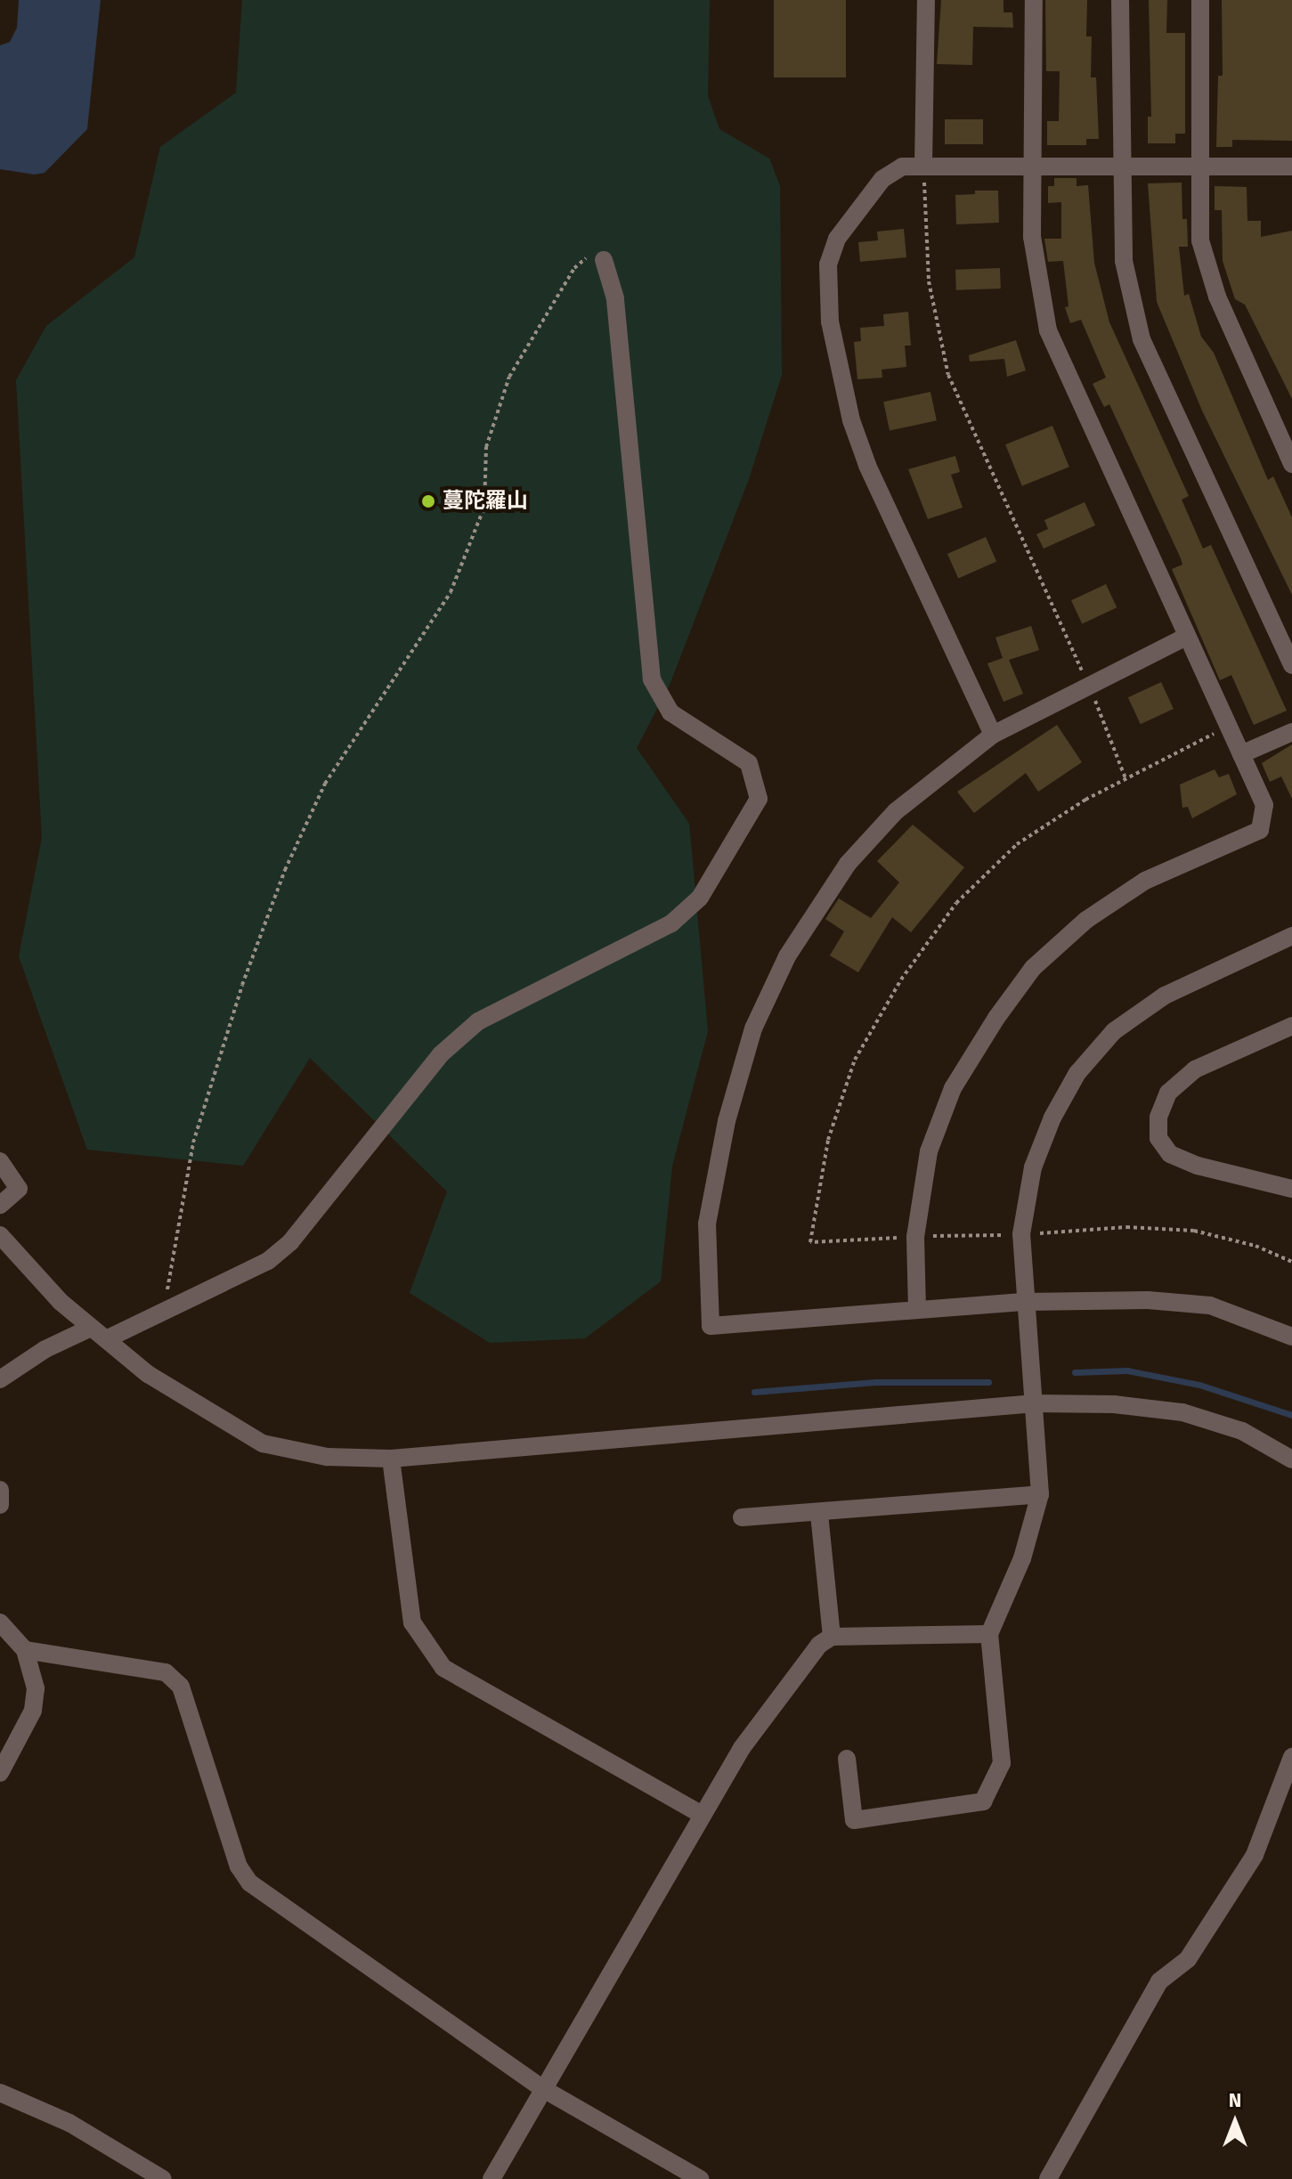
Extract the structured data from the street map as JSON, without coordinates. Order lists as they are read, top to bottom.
{
  "places": ["蔓陀羅山"],
  "north": "top"
}
